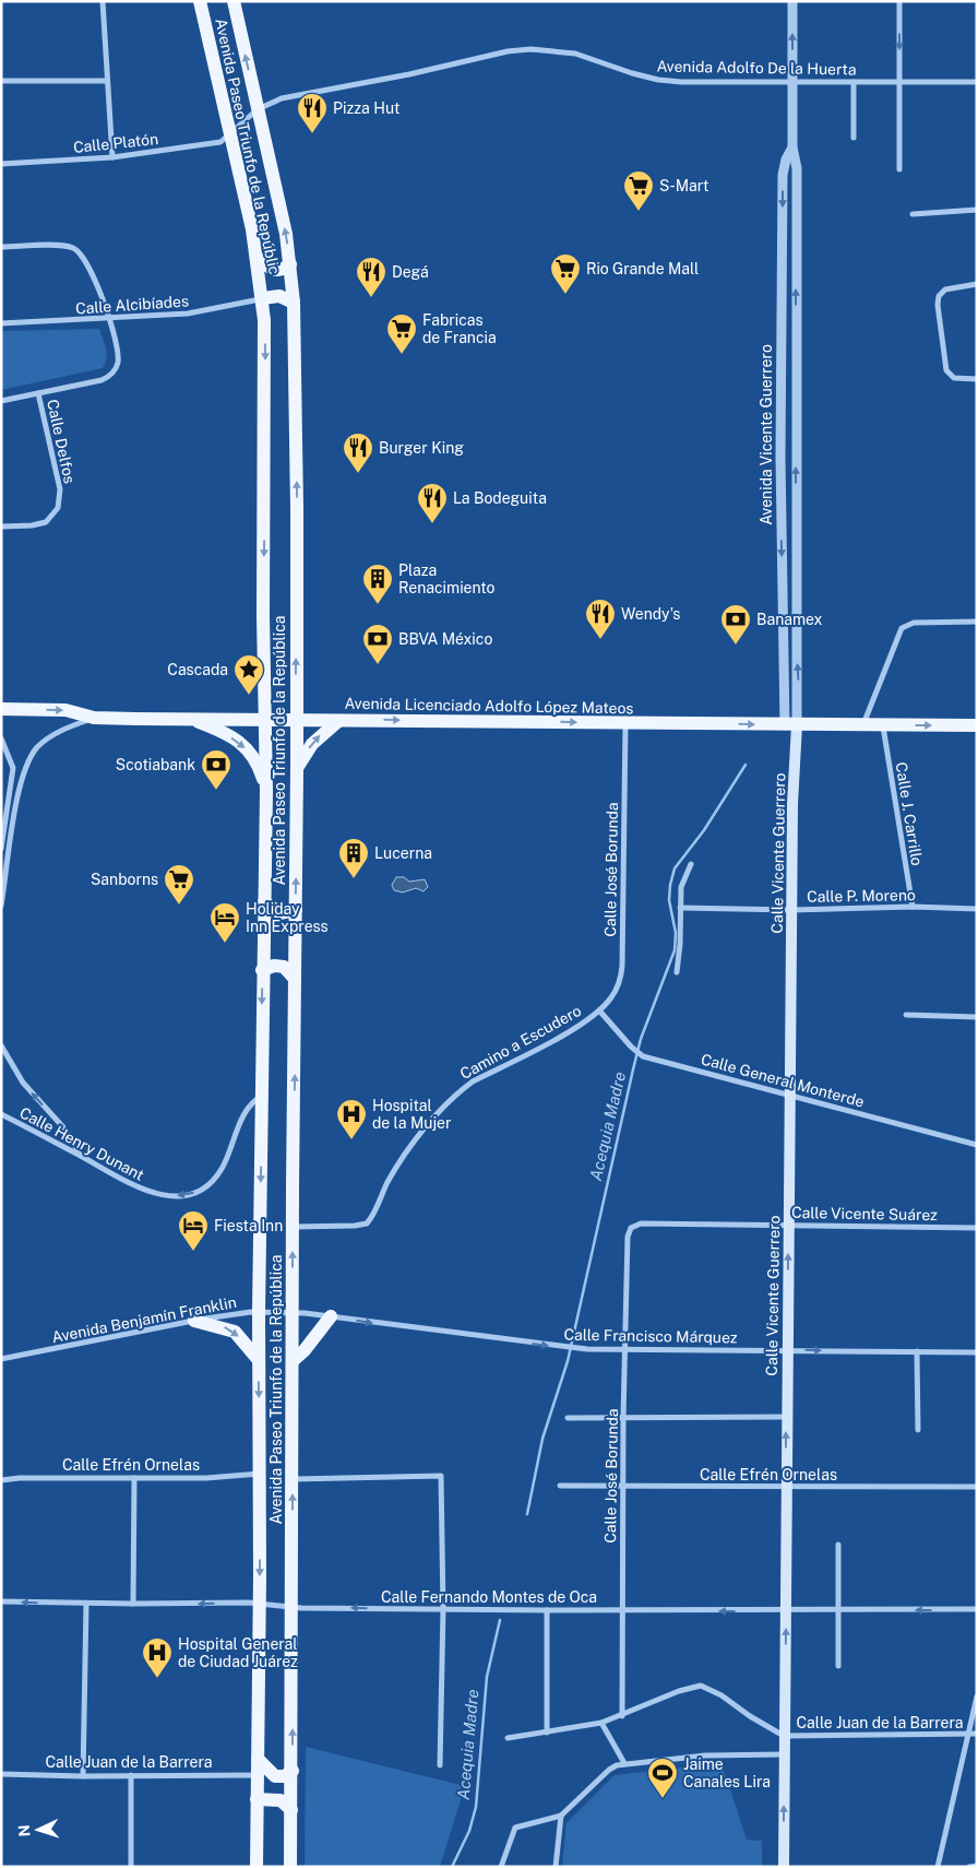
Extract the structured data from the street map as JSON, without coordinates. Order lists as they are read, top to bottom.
{
  "streets": {
    "main road": [
      "Avenida Paseo Triunfo de la Repúblic",
      "Avenida Licenciado Adolfo López Mateos",
      "Avenida Paseo Triunfo de la República",
      "Calle Vicente Guerrero"
    ],
    "street": [
      "Avenida Adolfo De la Huerta",
      "Calle Platón",
      "Calle Alcibíades",
      "Avenida Vicente Guerrero",
      "Calle Delfos",
      "Calle J. Carrillo",
      "Calle José Borunda",
      "Calle P. Moreno",
      "Camino a Escudero",
      "Calle General Monterde",
      "Calle Henry Dunant",
      "Calle Vicente Suárez",
      "Avenida Benjamín Franklin",
      "Calle Francisco Márquez",
      "Calle Efrén Ornelas",
      "Calle Fernando Montes de Oca",
      "Calle Juan de la Barrera"
    ]
  },
  "crossings": [
    ["Avenida Adolfo De la Huerta", "Calle Platón"],
    ["Avenida Adolfo De la Huerta", "Avenida Paseo Triunfo de la Repúblic"],
    ["Avenida Adolfo De la Huerta", "Avenida Vicente Guerrero"],
    ["Avenida Adolfo De la Huerta", "Avenida Paseo Triunfo de la República"],
    ["Calle Platón", "Avenida Paseo Triunfo de la Repúblic"],
    ["Avenida Paseo Triunfo de la Repúblic", "Calle Alcibíades"],
    ["Avenida Paseo Triunfo de la Repúblic", "Avenida Paseo Triunfo de la República"],
    ["Calle Alcibíades", "Calle Delfos"],
    ["Calle Alcibíades", "Avenida Paseo Triunfo de la República"],
    ["Avenida Vicente Guerrero", "Avenida Licenciado Adolfo López Mateos"],
    ["Avenida Vicente Guerrero", "Calle Vicente Guerrero"],
    ["Avenida Licenciado Adolfo López Mateos", "Avenida Paseo Triunfo de la República"],
    ["Avenida Licenciado Adolfo López Mateos", "Calle J. Carrillo"],
    ["Avenida Licenciado Adolfo López Mateos", "Calle Vicente Guerrero"],
    ["Avenida Licenciado Adolfo López Mateos", "Calle José Borunda"],
    ["Avenida Paseo Triunfo de la República", "Camino a Escudero"],
    ["Avenida Paseo Triunfo de la República", "Calle Henry Dunant"],
    ["Avenida Paseo Triunfo de la República", "Avenida Benjamín Franklin"],
    ["Avenida Paseo Triunfo de la República", "Calle Francisco Márquez"],
    ["Avenida Paseo Triunfo de la República", "Calle Efrén Ornelas"],
    ["Avenida Paseo Triunfo de la República", "Calle Fernando Montes de Oca"],
    ["Avenida Paseo Triunfo de la República", "Calle Juan de la Barrera"],
    ["Calle J. Carrillo", "Calle P. Moreno"],
    ["Calle Vicente Guerrero", "Calle P. Moreno"],
    ["Calle Vicente Guerrero", "Calle General Monterde"],
    ["Calle Vicente Guerrero", "Calle Vicente Suárez"],
    ["Calle Vicente Guerrero", "Calle Francisco Márquez"],
    ["Calle Vicente Guerrero", "Calle Efrén Ornelas"],
    ["Calle Vicente Guerrero", "Calle Fernando Montes de Oca"],
    ["Calle Vicente Guerrero", "Calle Juan de la Barrera"],
    ["Calle José Borunda", "Camino a Escudero"],
    ["Calle José Borunda", "Calle General Monterde"],
    ["Calle José Borunda", "Calle Vicente Suárez"],
    ["Calle José Borunda", "Calle Francisco Márquez"],
    ["Calle José Borunda", "Calle Efrén Ornelas"],
    ["Calle José Borunda", "Calle Fernando Montes de Oca"],
    ["Camino a Escudero", "Calle General Monterde"],
    ["Avenida Benjamín Franklin", "Calle Francisco Márquez"]
  ],
  "one_way": [
    "Avenida Licenciado Adolfo López Mateos",
    "Calle Vicente Guerrero",
    "Calle Francisco Márquez",
    "Calle Fernando Montes de Oca"
  ],
  "water": ["Acequia Madre"],
  "places": {
    "restaurant": [
      "Pizza Hut",
      "Degá",
      "Burger King",
      "La Bodeguita",
      "Wendy's"
    ],
    "supermarket": [
      "S-Mart",
      "Rio Grande Mall",
      "Fabricas de Francia",
      "Sanborns"
    ],
    "building": ["Plaza Renacimiento", "Lucerna"],
    "bank": ["Banamex", "BBVA México", "Scotiabank"],
    "place": ["Cascada"],
    "hotel": ["Holiday Inn Express", "Fiesta Inn"],
    "hospital": ["Hospital de la Mujer", "Hospital General de Ciudad Juárez"],
    "sports": ["Jaime Canales Lira"]
  },
  "north": "left"
}
